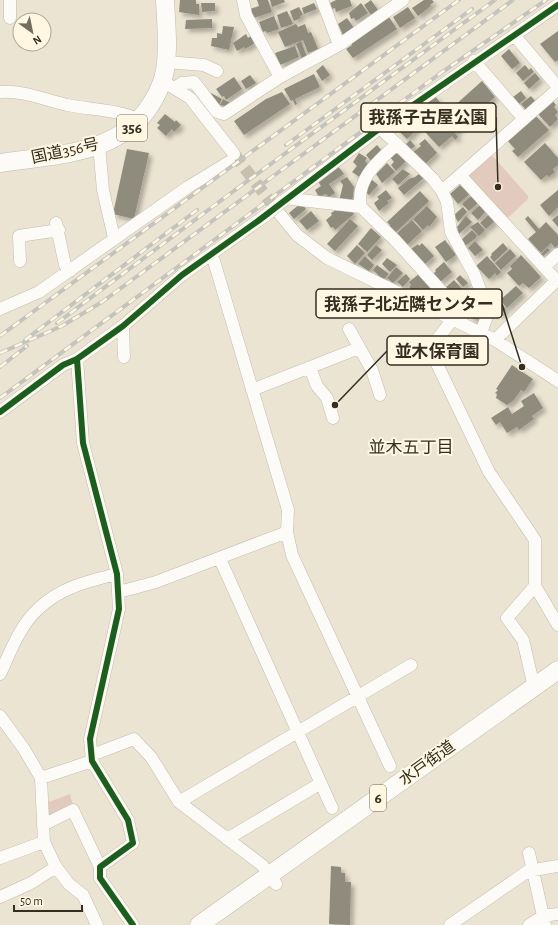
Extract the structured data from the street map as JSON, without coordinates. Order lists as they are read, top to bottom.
{
  "streets": {
    "highway": [
      "356",
      "国道356号",
      "水戸街道",
      "6"
    ]
  },
  "districts": ["並木五丁目"],
  "places": ["我孫子古屋公園", "我孫子北近隣センター", "並木保育園"],
  "scale_bar": "50 m",
  "north": "bottom right"
}
